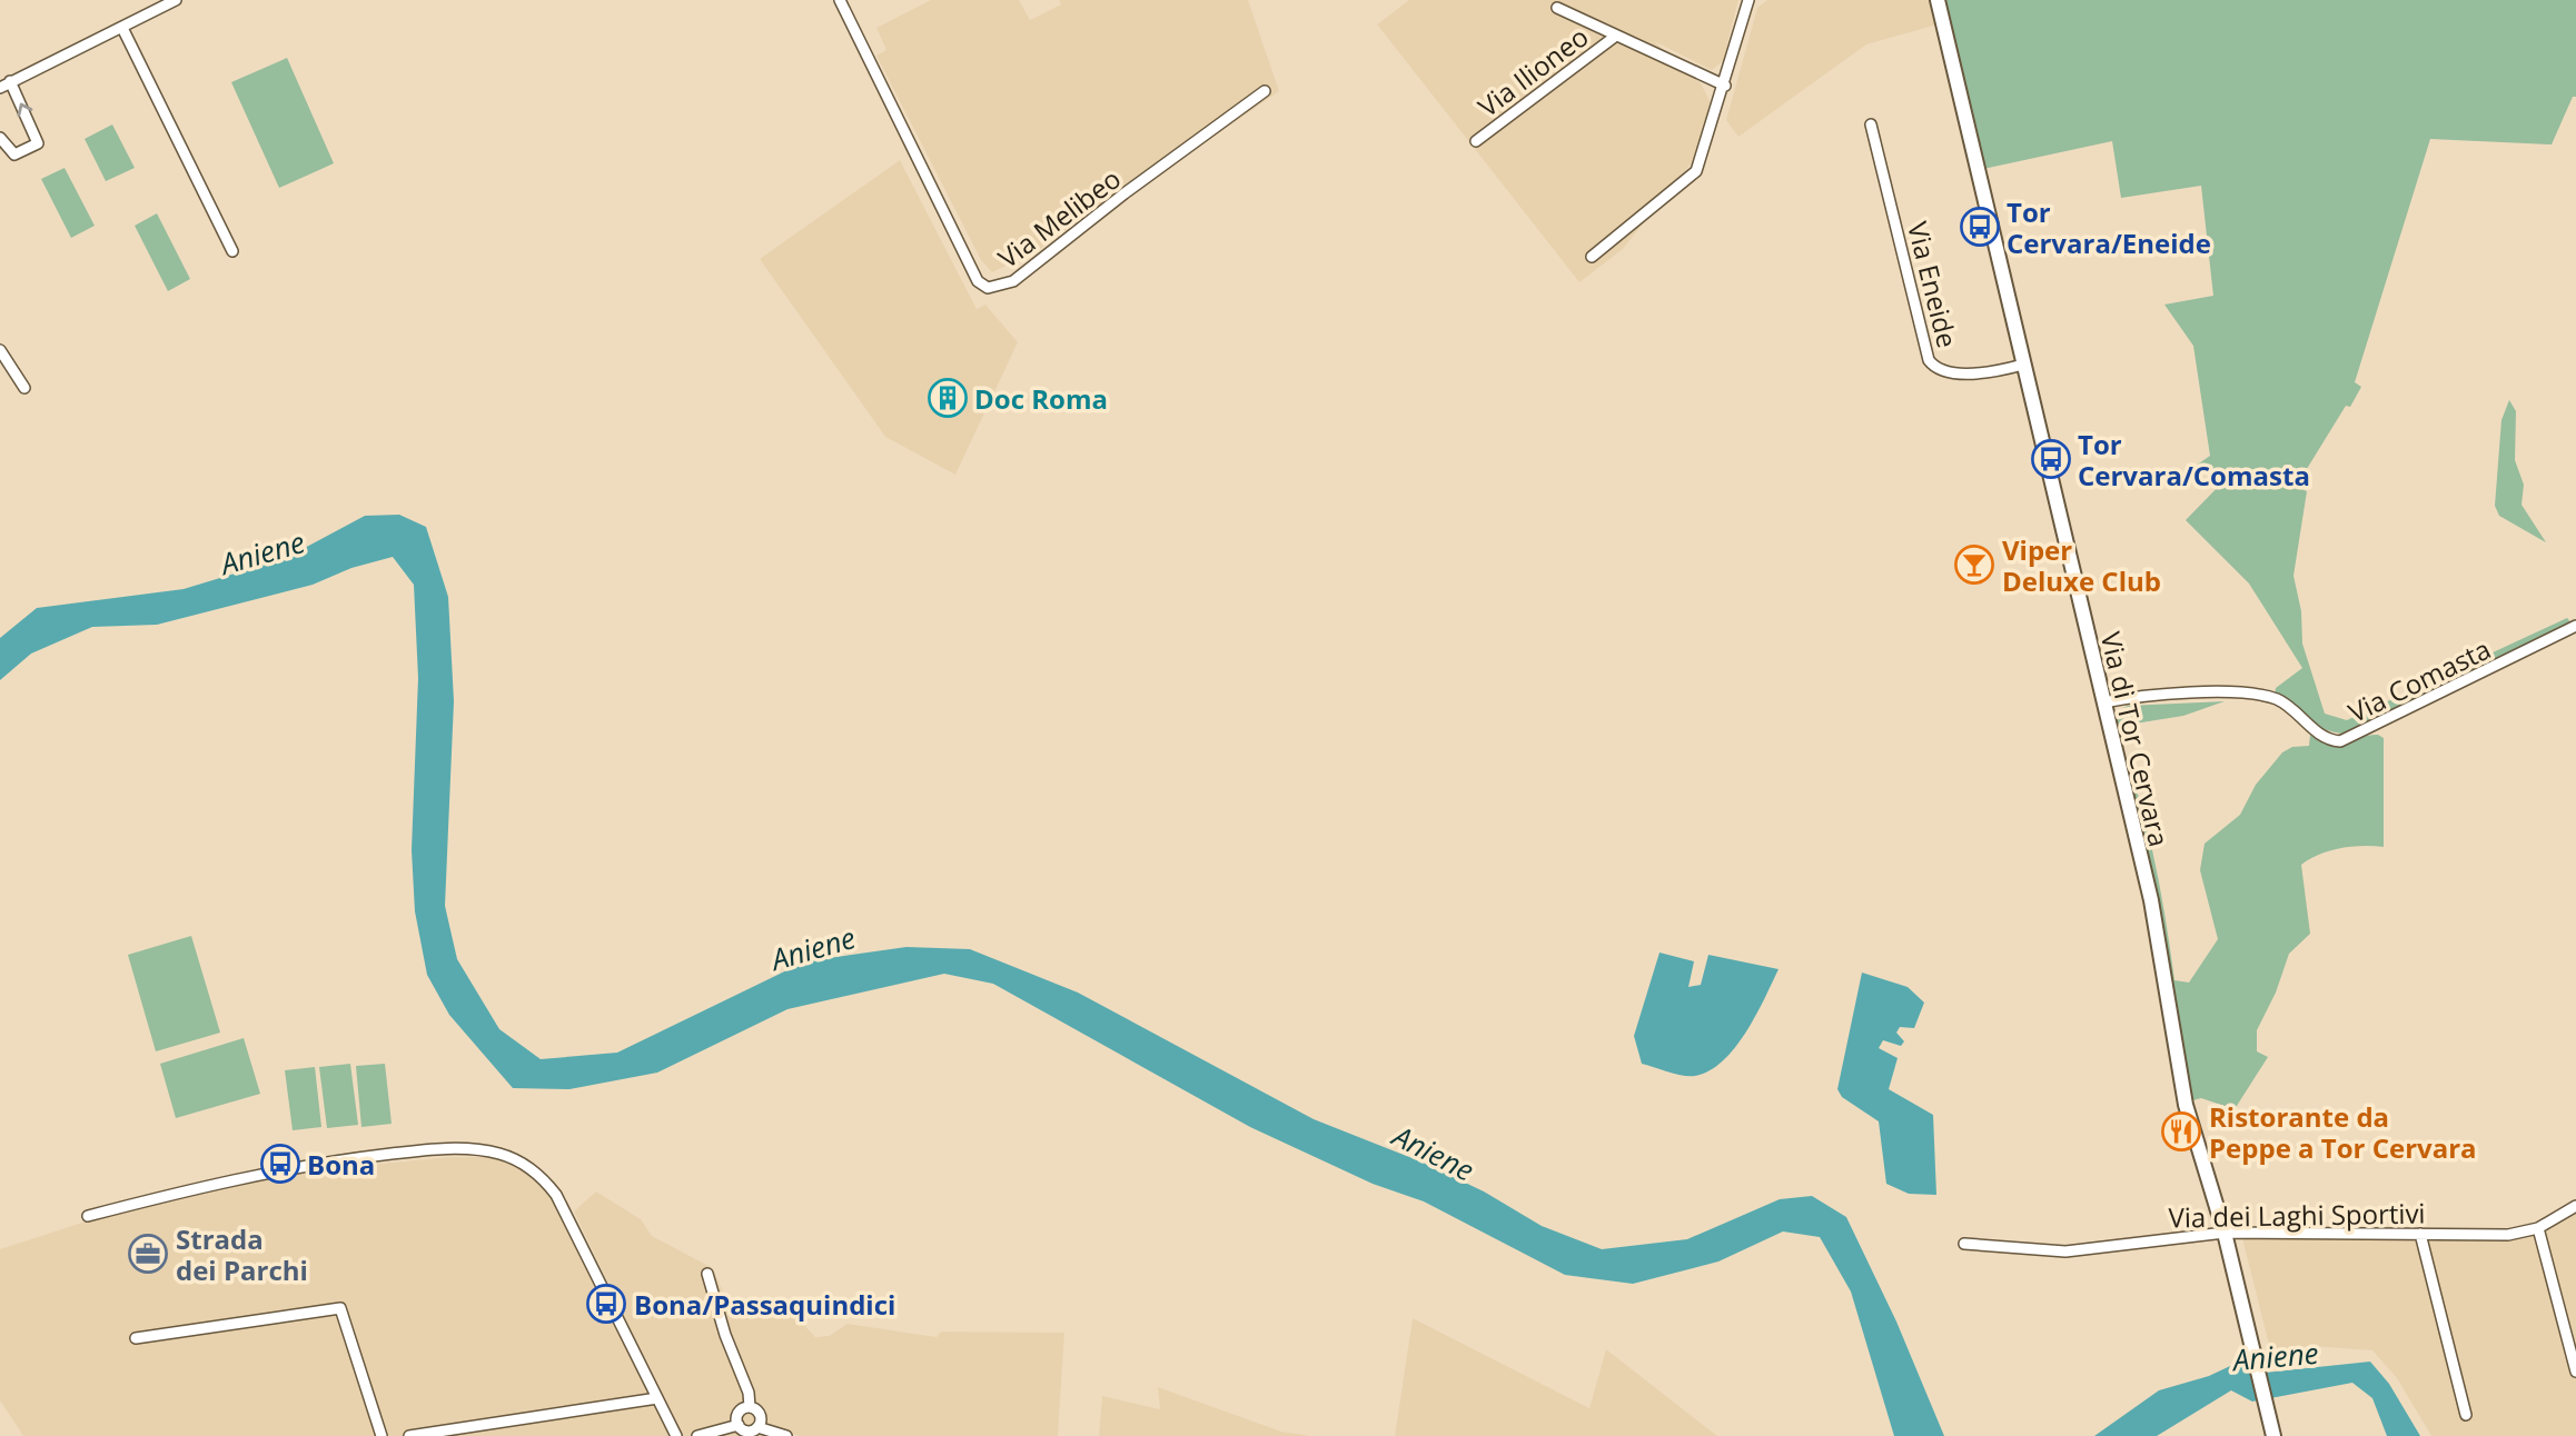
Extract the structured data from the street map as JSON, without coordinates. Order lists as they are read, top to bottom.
{
  "streets": {
    "street": [
      "Via Ilioneo",
      "Via Melibeo",
      "Via Eneide",
      "Via Comasta",
      "Via di Tor Cervara",
      "Via dei Laghi Sportivi"
    ]
  },
  "crossings": [
    ["Via Eneide", "Via di Tor Cervara"],
    ["Via Comasta", "Via di Tor Cervara"],
    ["Via di Tor Cervara", "Via dei Laghi Sportivi"]
  ],
  "water": ["Aniene"],
  "places": {
    "bus stop": [
      "Tor Cervara/Eneide",
      "Tor Cervara/Comasta",
      "Bona",
      "Bona/Passaquindici"
    ],
    "building": ["Doc Roma"],
    "bar": ["Viper Deluxe Club"],
    "restaurant": ["Ristorante da Peppe a Tor Cervara"],
    "office": ["Strada dei Parchi"]
  }
}
